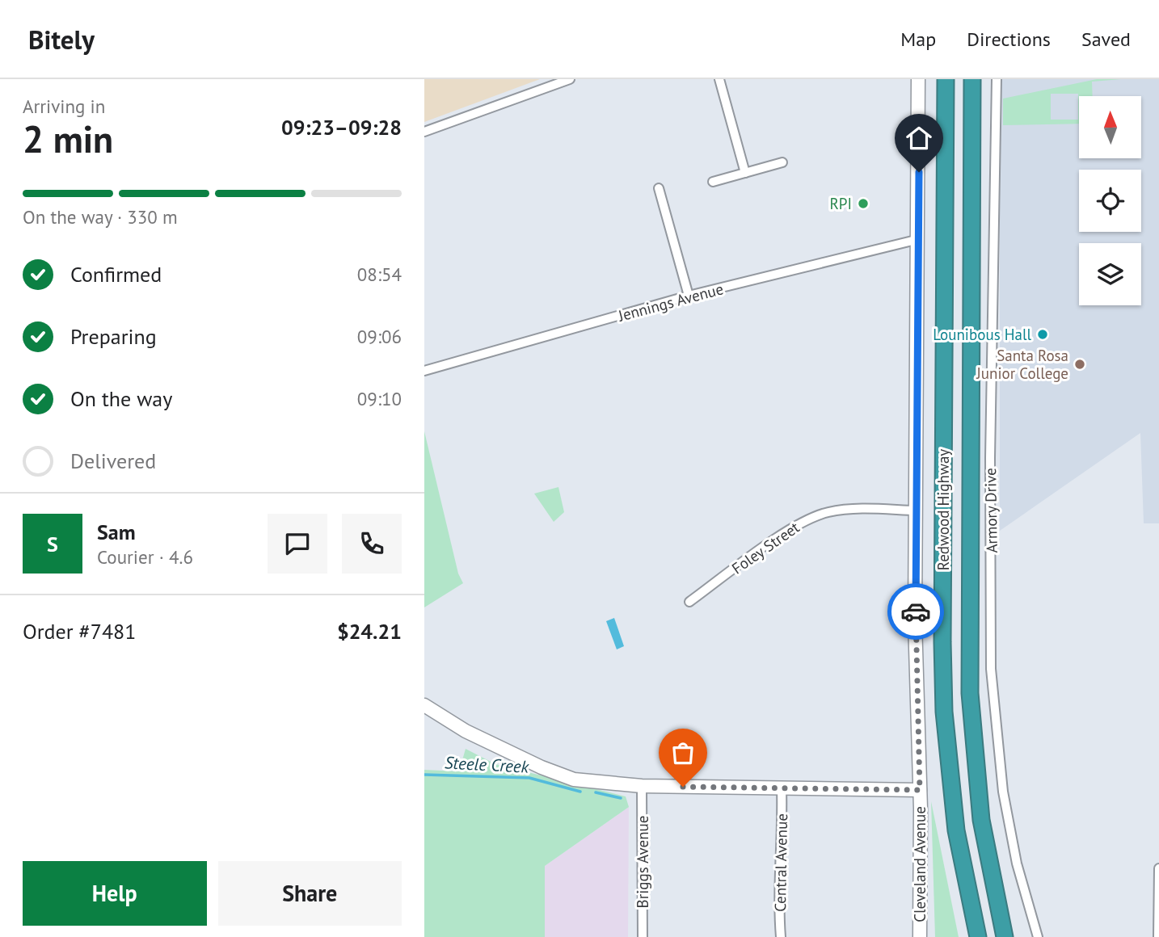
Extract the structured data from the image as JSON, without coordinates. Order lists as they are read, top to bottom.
{
  "streets": {
    "highway": ["Redwood Highway"],
    "street": [
      "Jennings Avenue",
      "Armory Drive",
      "Foley Street",
      "Briggs Avenue",
      "Central Avenue",
      "Cleveland Avenue"
    ]
  },
  "crossings": [
    ["Jennings Avenue", "Cleveland Avenue"],
    ["Foley Street", "Cleveland Avenue"]
  ],
  "water": ["Steele Creek"],
  "places": ["RPI", "Lounibous Hall", "Santa Rosa Junior College"],
  "north": "top",
  "page": {
    "header": "Bitely",
    "nav": ["Map", "Directions", "Saved"],
    "heading": ["2 min", "Arriving in", "09:23–09:28"],
    "panel": [
      "Sam",
      "Courier · 4.6",
      "Order #7481",
      "$24.21"
    ],
    "bar": "On the way · 330 m",
    "list": [
      ["Confirmed", "08:54"],
      ["Preparing", "09:06"],
      ["On the way", "09:10"],
      "Delivered"
    ],
    "round": "S",
    "buttons": ["Help", "Share"]
  }
}
